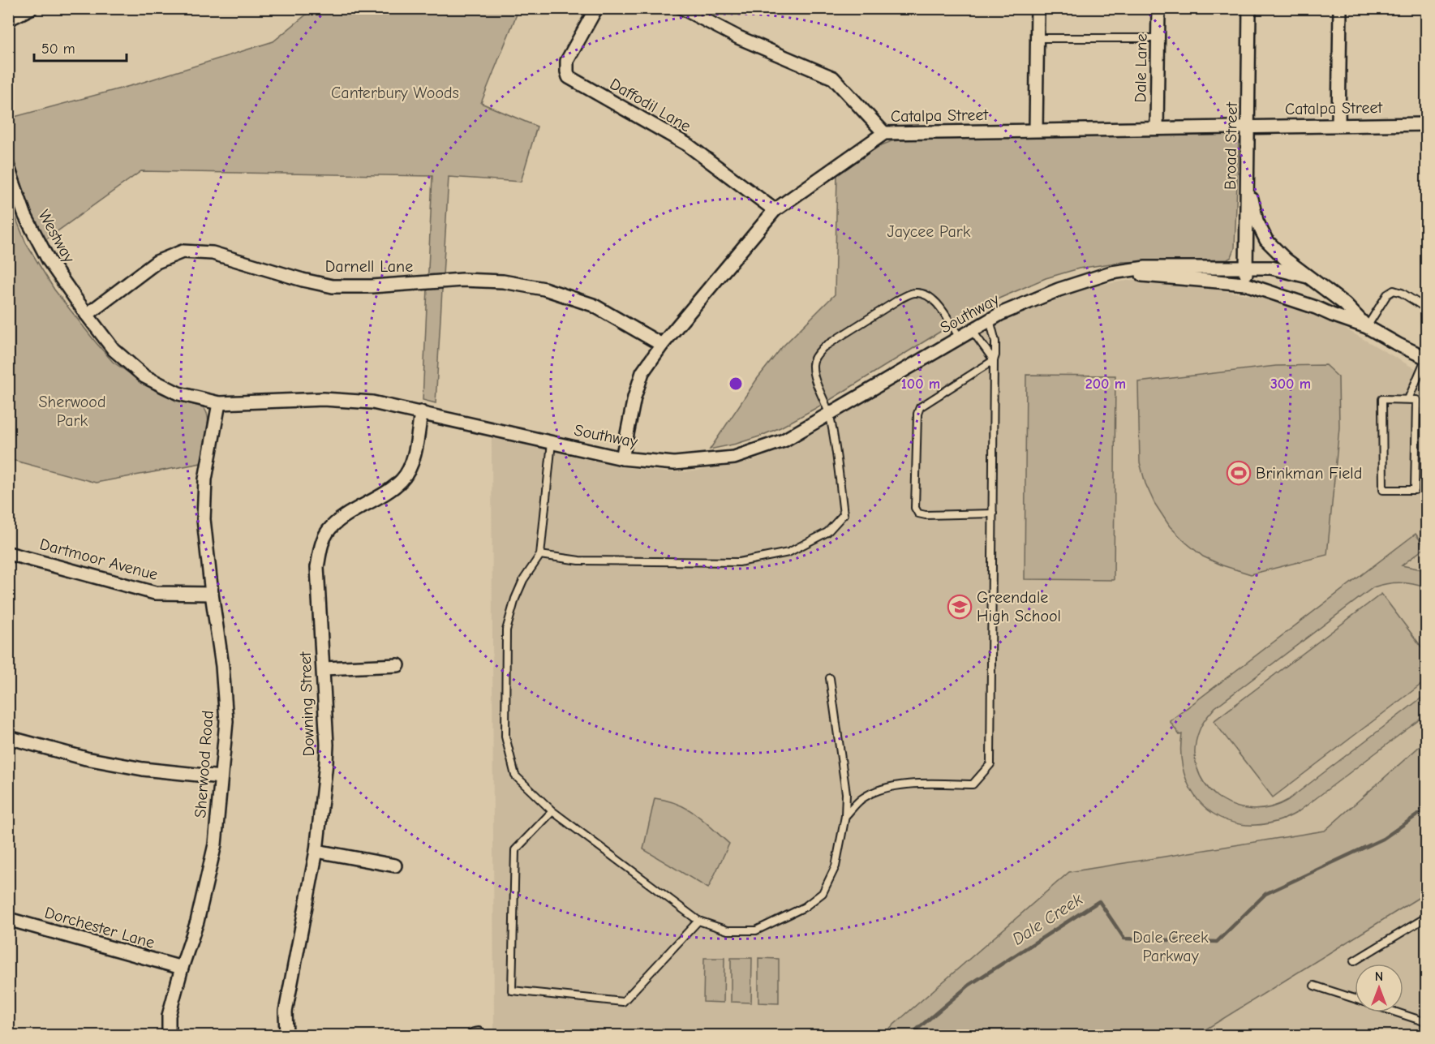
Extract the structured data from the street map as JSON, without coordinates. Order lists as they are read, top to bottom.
{
  "streets": {
    "street": [
      "Dale Lane",
      "Daffodil Lane",
      "Catalpa Street",
      "Broad Street",
      "Westway",
      "Darnell Lane",
      "Southway",
      "Dartmoor Avenue",
      "Downing Street",
      "Sherwood Road",
      "Dorchester Lane"
    ]
  },
  "crossings": [
    ["Dale Lane", "Catalpa Street"],
    ["Daffodil Lane", "Catalpa Street"],
    ["Catalpa Street", "Broad Street"],
    ["Catalpa Street", "Darnell Lane"],
    ["Catalpa Street", "Southway"],
    ["Broad Street", "Southway"],
    ["Westway", "Darnell Lane"],
    ["Westway", "Southway"],
    ["Darnell Lane", "Southway"],
    ["Southway", "Downing Street"],
    ["Southway", "Sherwood Road"],
    ["Dartmoor Avenue", "Sherwood Road"],
    ["Sherwood Road", "Dorchester Lane"]
  ],
  "water": ["Dale Creek"],
  "parks": [
    "Canterbury Woods",
    "Jaycee Park",
    "Sherwood Park",
    "Dale Creek Parkway"
  ],
  "places": {
    "sports": ["Brinkman Field"],
    "school or university": ["Greendale High School"]
  },
  "scale_bar": "50 m",
  "north": "top",
  "rings": ["100 m", "200 m", "300 m"]
}
